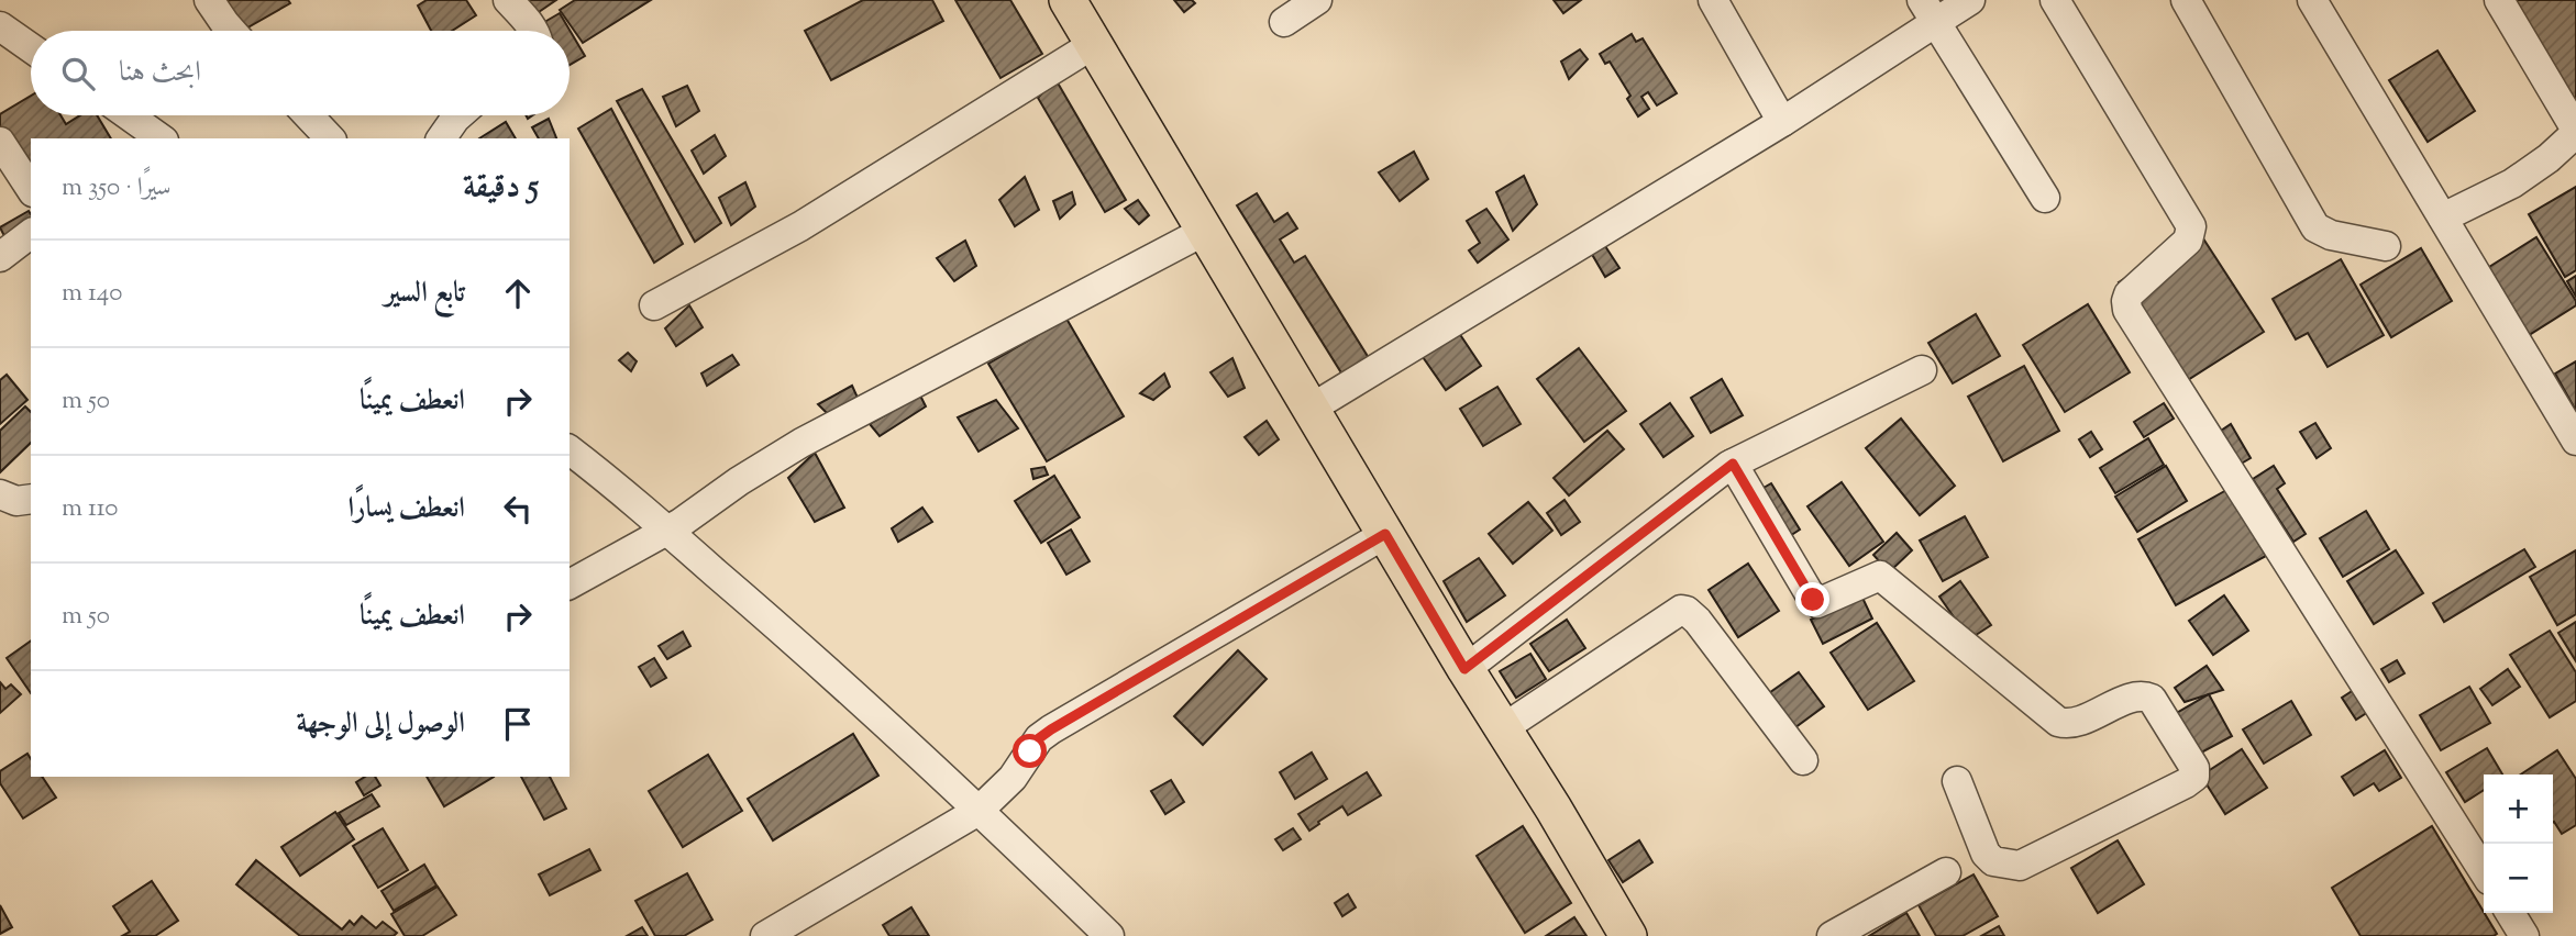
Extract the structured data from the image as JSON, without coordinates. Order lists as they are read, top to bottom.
{
  "page": {
    "search": "ابحث هنا",
    "heading": ["5 دقيقة", "سيرًا · 350 m"],
    "list": [
      ["تابع السير", "140 m"],
      ["انعطف يمينًا", "50 m"],
      ["انعطف يسارًا", "110 m"],
      ["انعطف يمينًا", "50 m"],
      "الوصول إلى الوجهة"
    ],
    "map_buttons": ["+", "−"]
  }
}
